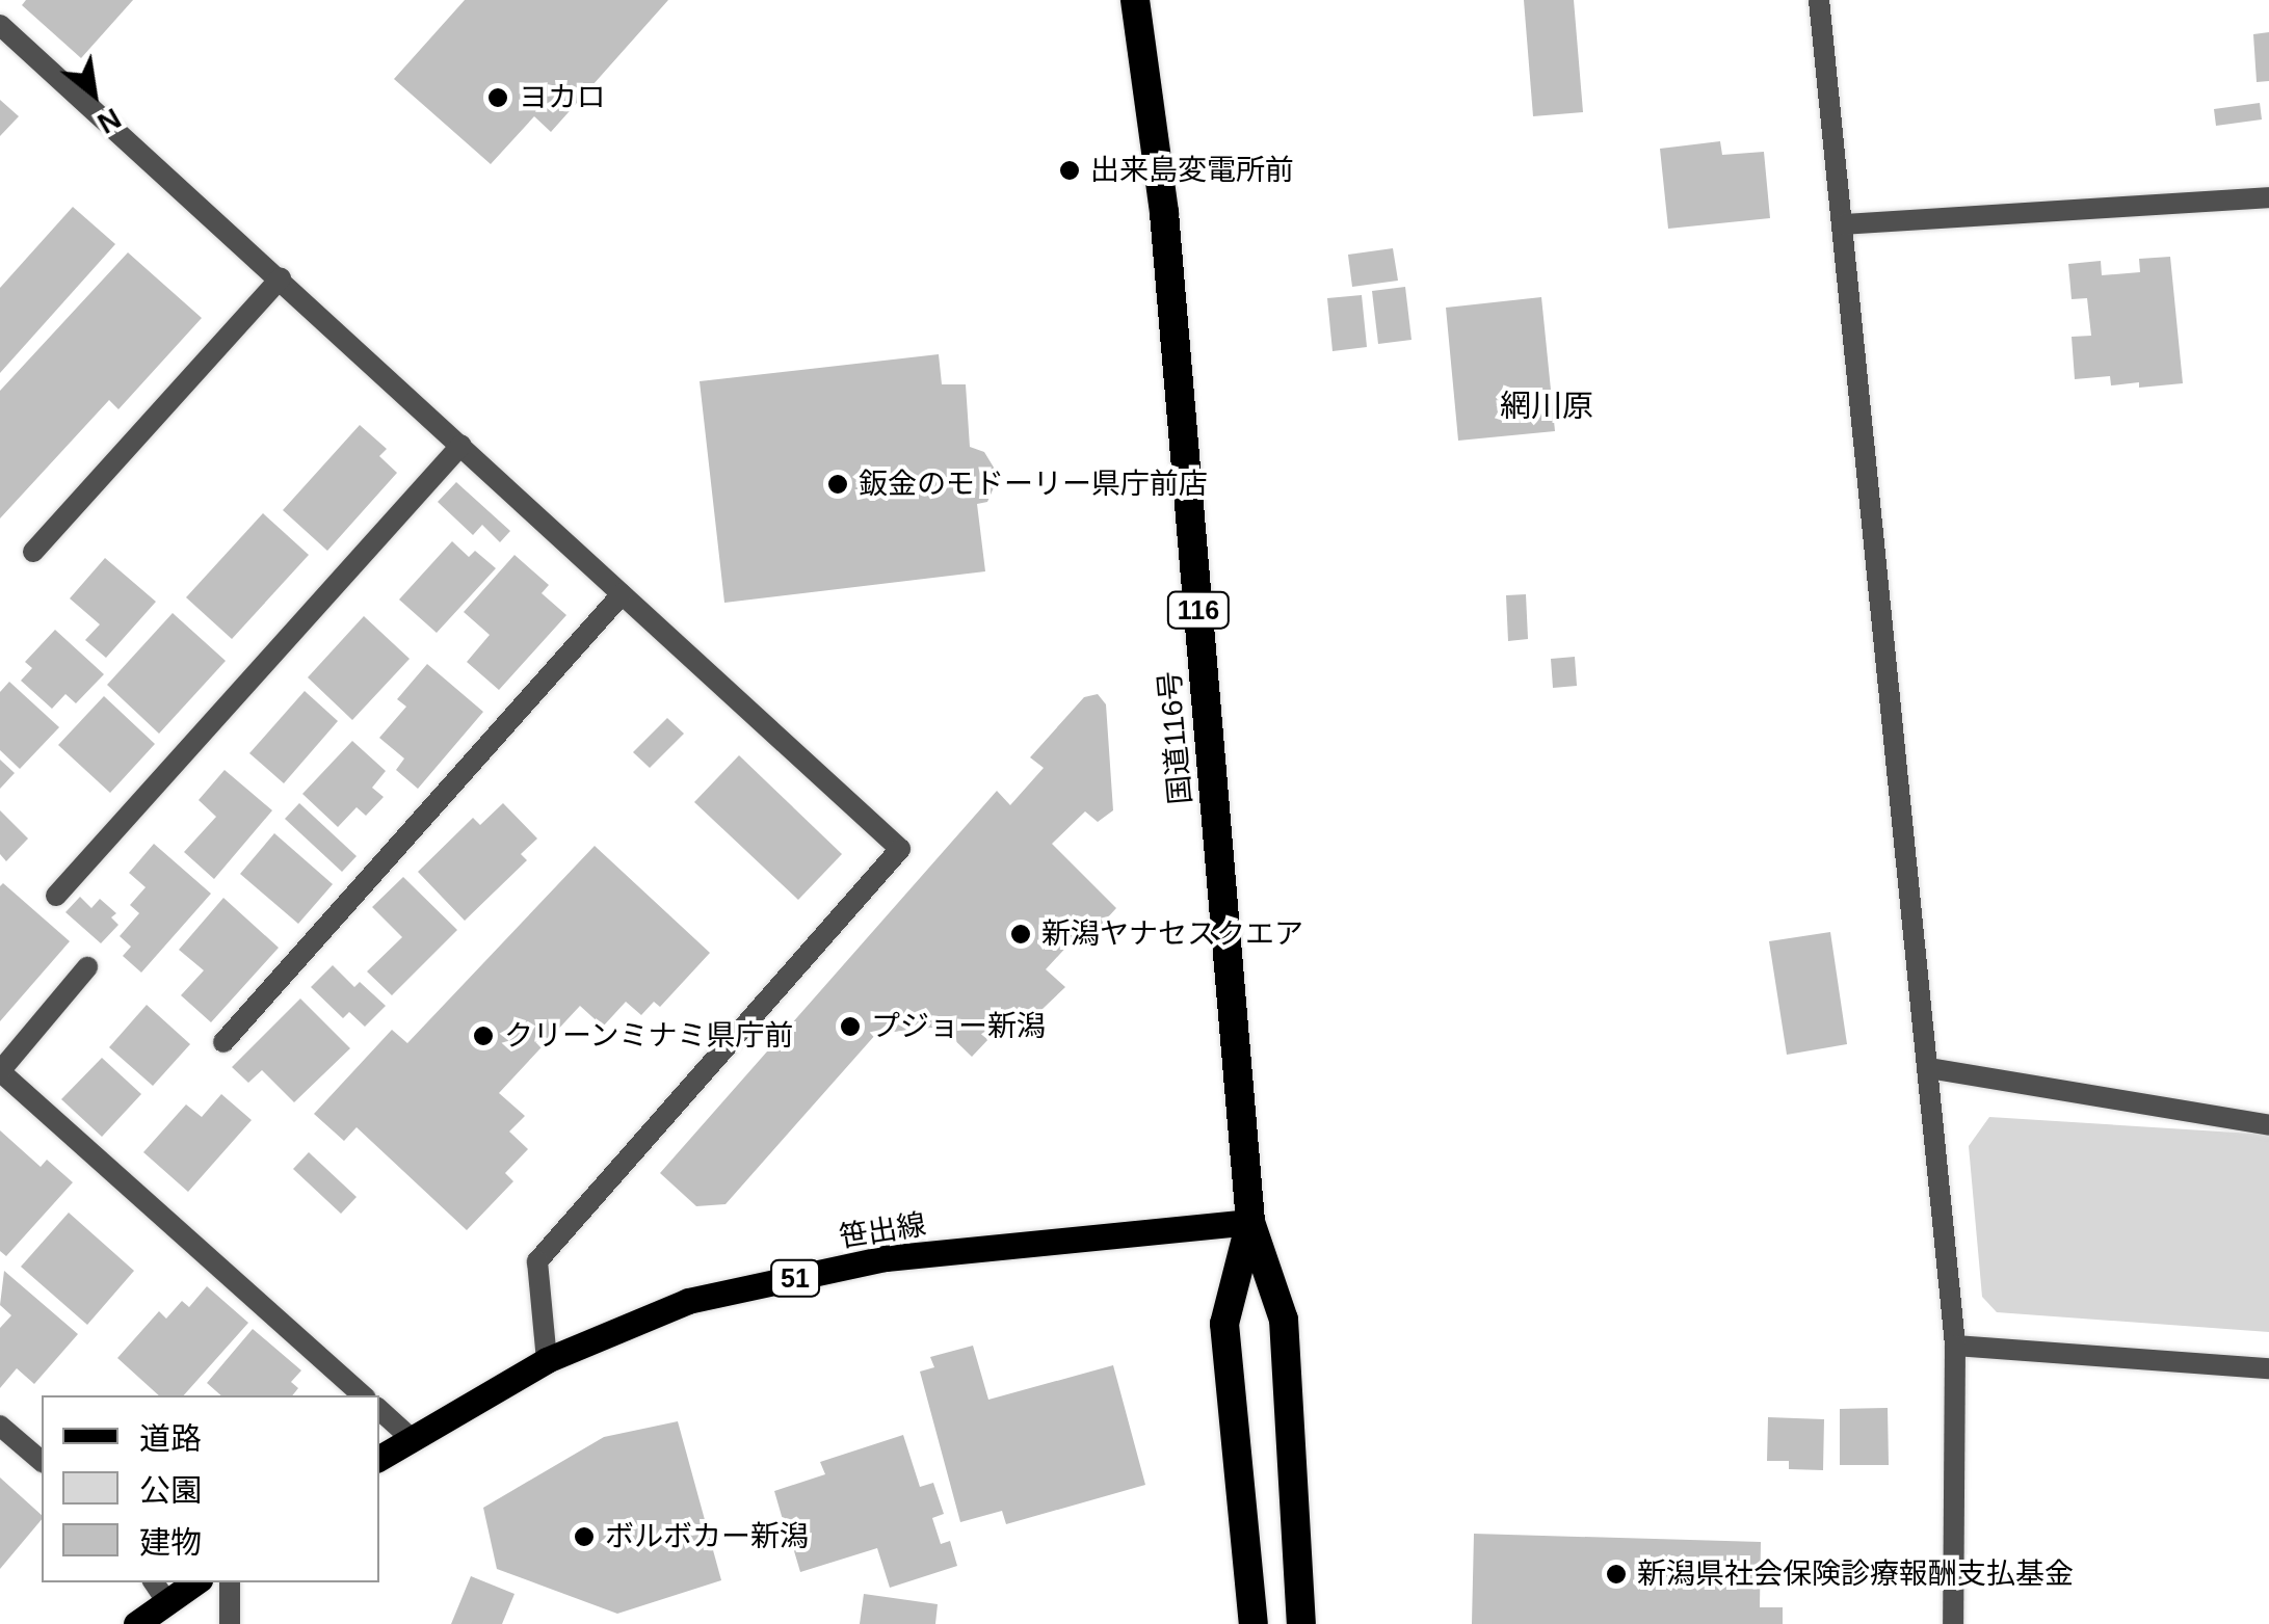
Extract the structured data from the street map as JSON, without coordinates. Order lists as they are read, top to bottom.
{
  "streets": {
    "highway": ["116", "国道116号"],
    "main road": ["笹出線", "51"]
  },
  "crossings": [
    ["国道116号", "笹出線"]
  ],
  "districts": ["網川原"],
  "places": [
    "ヨカロ",
    "出来島変電所前",
    "鈑金のモドーリー県庁前店",
    "新潟ヤナセスクエア",
    "プジョー新潟",
    "クリーンミナミ県庁前",
    "ボルボカー新潟",
    "新潟県社会保険診療報酬支払基金"
  ],
  "legend": ["道路", "公園", "建物"],
  "north": "bottom right"
}
